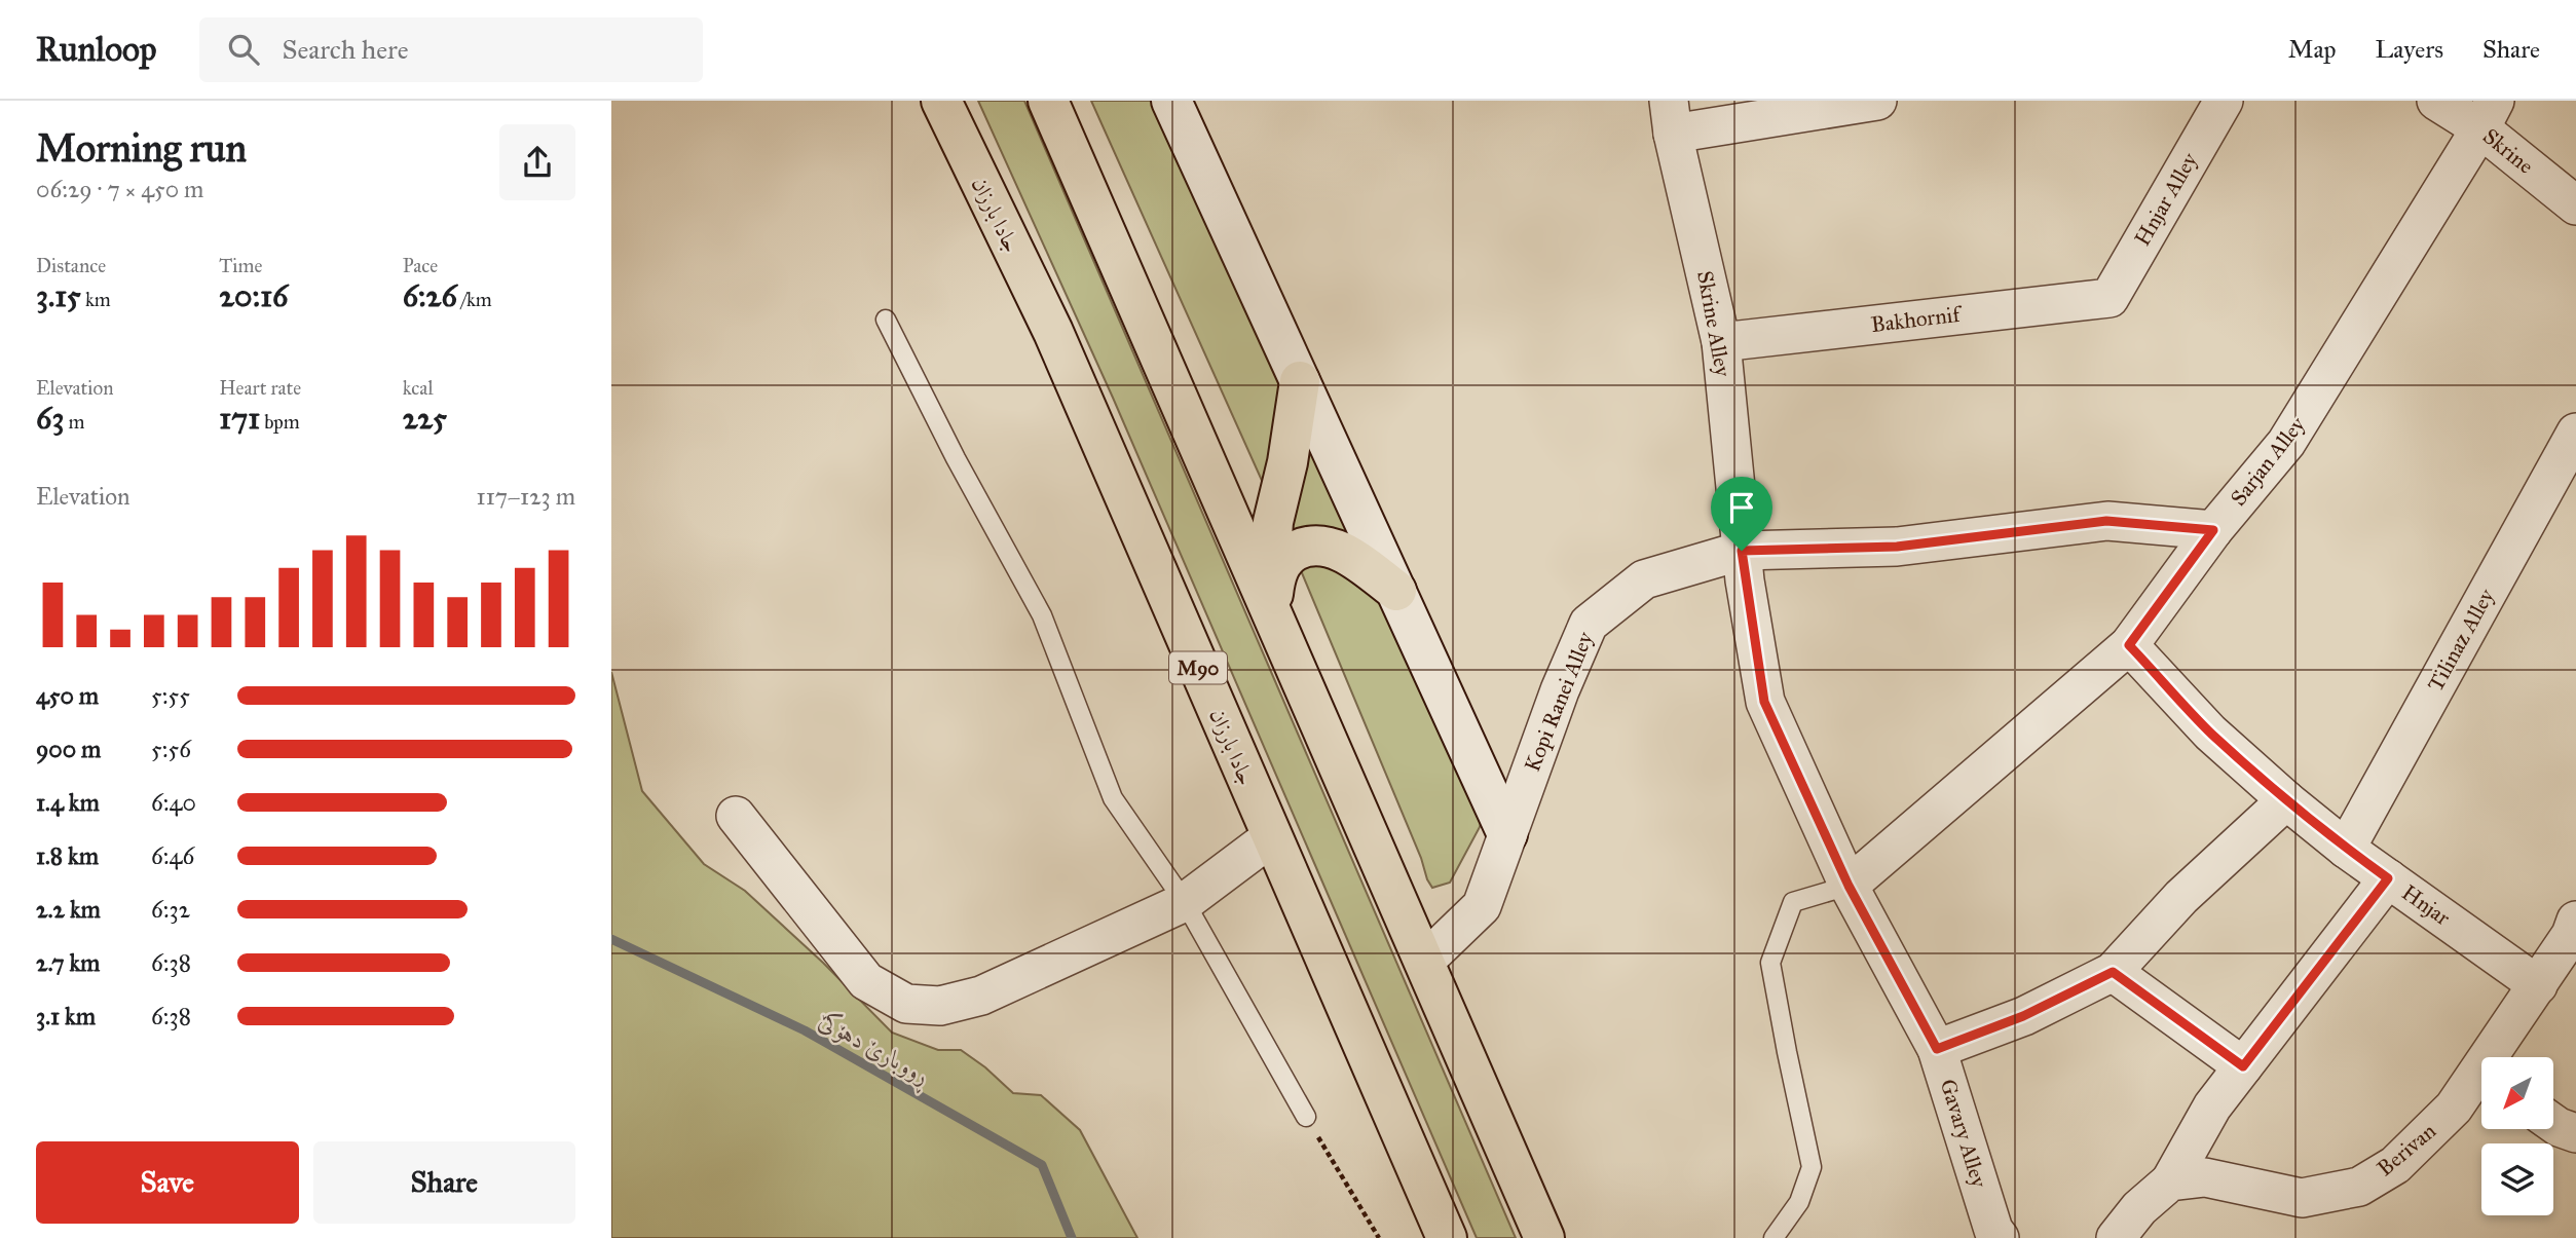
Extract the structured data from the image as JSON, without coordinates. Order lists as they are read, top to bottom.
{
  "streets": {
    "highway": ["جادا بارزان", "M90"],
    "street": [
      "Skrine",
      "Hnjar Alley",
      "Bakhornif",
      "Skrine Alley",
      "Sarjan Alley",
      "Tilinaz Alley",
      "Kopi Ranei Alley",
      "Hnjar",
      "Gavary Alley",
      "Berivan"
    ]
  },
  "crossings": [
    ["Skrine", "Sarjan Alley"],
    ["Hnjar Alley", "Bakhornif"],
    ["Bakhornif", "Skrine Alley"],
    ["Skrine Alley", "Kopi Ranei Alley"],
    ["Skrine Alley", "Gavary Alley"],
    ["Sarjan Alley", "Kopi Ranei Alley"],
    ["Sarjan Alley", "Hnjar"],
    ["Sarjan Alley", "Gavary Alley"],
    ["Tilinaz Alley", "Hnjar"],
    ["Kopi Ranei Alley", "Gavary Alley"],
    ["Hnjar", "Berivan"]
  ],
  "water": ["ڕووبارێ دهۆكێ"],
  "north": "bottom left",
  "page": {
    "header": "Runloop",
    "search": "Search here",
    "nav": ["Map", "Layers", "Share"],
    "heading": ["Morning run", "06:29 · 7 × 450 m"],
    "stats": [
      ["Distance", "3.15 km"],
      ["Time", "20:16"],
      ["Pace", "6:26 /km"],
      ["Elevation", "63 m"],
      ["Heart rate", "171 bpm"],
      ["kcal", "225"]
    ],
    "chart": ["Elevation", "117–123 m"],
    "list": [
      {
        "name": "450 m",
        "note": "5:55"
      },
      {
        "name": "900 m",
        "note": "5:56"
      },
      {
        "name": "1.4 km",
        "note": "6:40"
      },
      {
        "name": "1.8 km",
        "note": "6:46"
      },
      {
        "name": "2.2 km",
        "note": "6:32"
      },
      {
        "name": "2.7 km",
        "note": "6:38"
      },
      {
        "name": "3.1 km",
        "note": "6:38"
      }
    ],
    "buttons": ["Save", "Share"]
  }
}
